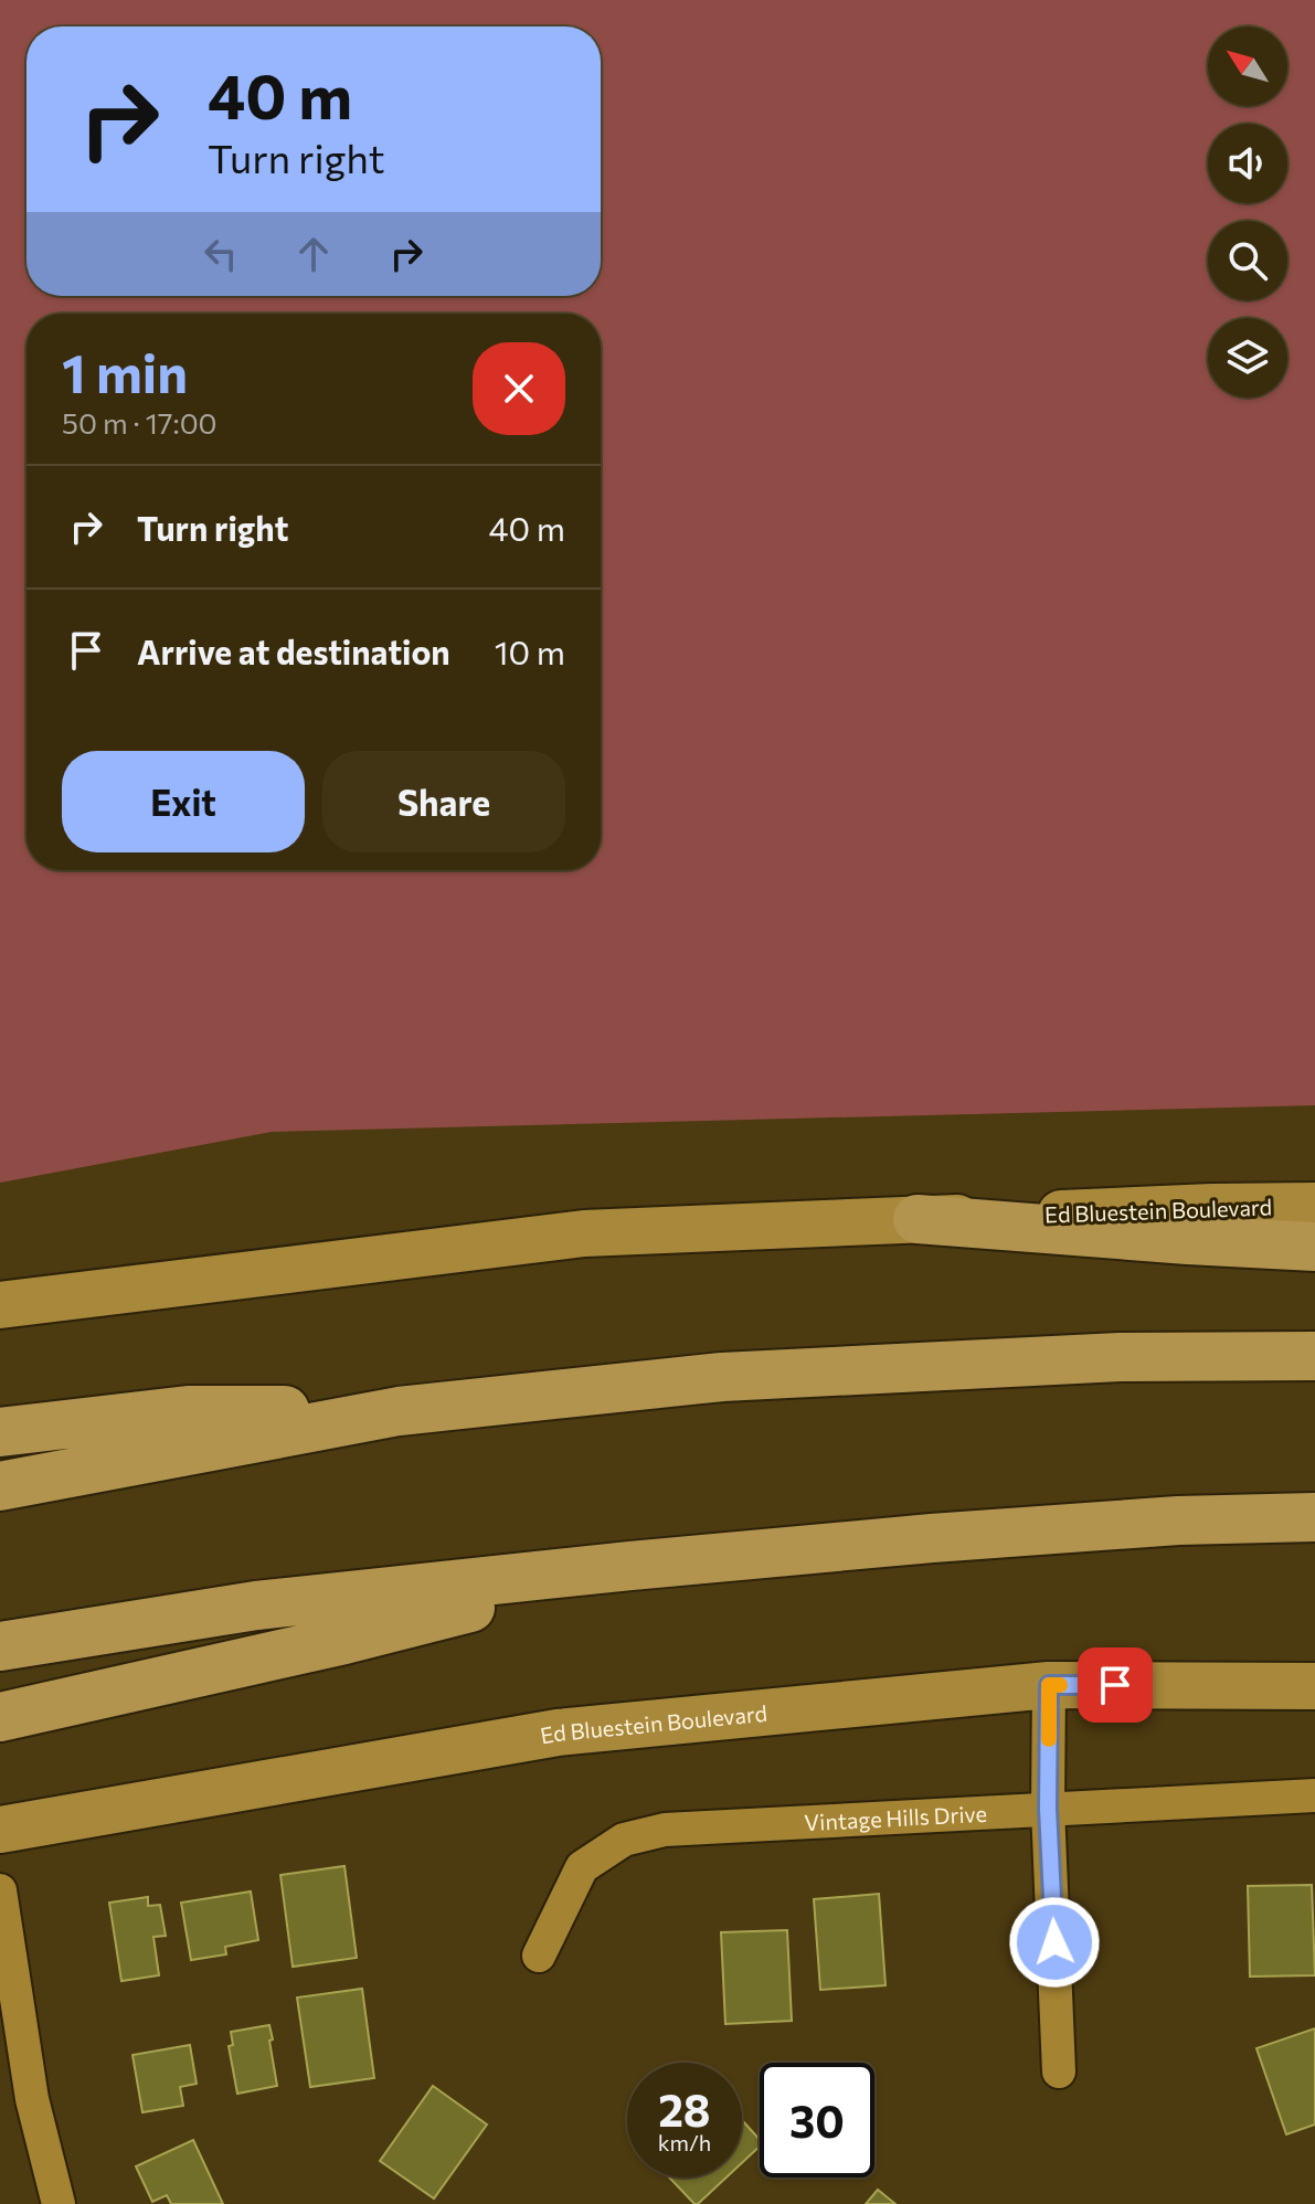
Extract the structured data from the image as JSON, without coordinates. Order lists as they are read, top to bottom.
{
  "streets": {
    "main road": ["Ed Bluestein Boulevard"],
    "street": ["Vintage Hills Drive"]
  },
  "north": "top left",
  "page": {
    "turn": ["40 m", "Turn right"],
    "heading": ["1 min", "50 m · 17:00"],
    "list": [
      {
        "name": "Turn right",
        "value": "40 m"
      },
      {
        "name": "Arrive at destination",
        "value": "10 m"
      }
    ],
    "buttons": ["Exit", "Share"],
    "speed": "28 km/h",
    "limit": "30"
  }
}
